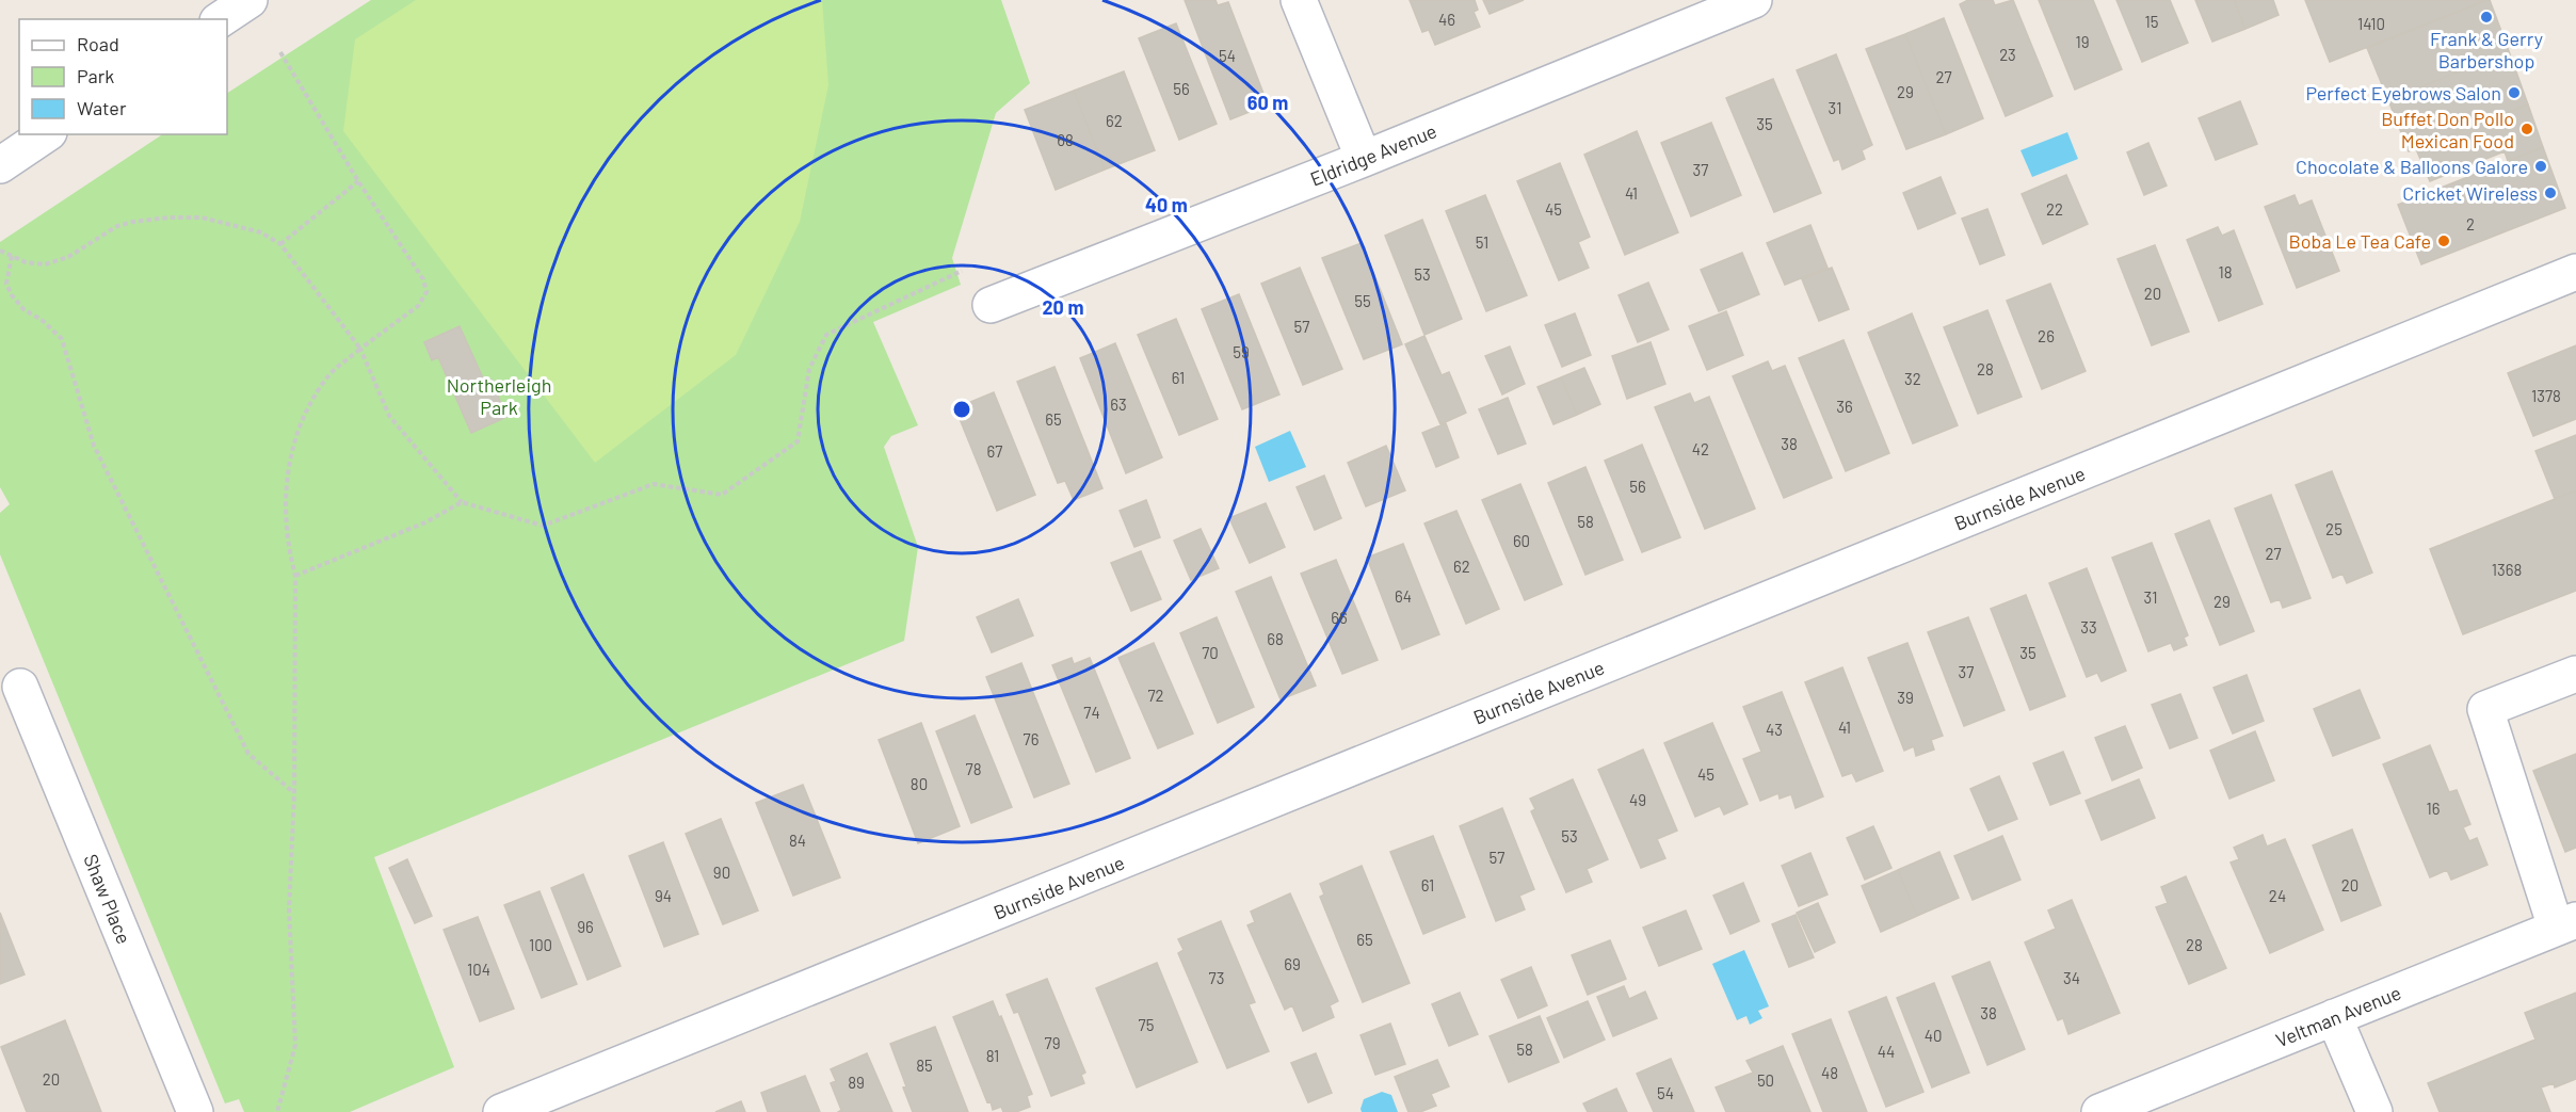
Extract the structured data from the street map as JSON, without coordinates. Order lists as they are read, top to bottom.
{
  "streets": {
    "street": [
      "Eldridge Avenue",
      "Burnside Avenue",
      "Shaw Place",
      "Veltman Avenue"
    ]
  },
  "parks": ["Northerleigh Park"],
  "places": [
    "Frank & Gerry Barbershop",
    "Perfect Eyebrows Salon",
    "Buffet Don Pollo Mexican Food",
    "Chocolate & Balloons Galore",
    "Cricket Wireless",
    "Boba Le Tea Cafe"
  ],
  "house_numbers": [
    "46",
    "15",
    "1410",
    "19",
    "23",
    "54",
    "27",
    "56",
    "29",
    "31",
    "62",
    "35",
    "68",
    "37",
    "41",
    "45",
    "22",
    "2",
    "51",
    "18",
    "53",
    "20",
    "55",
    "57",
    "26",
    "59",
    "28",
    "61",
    "32",
    "1378",
    "63",
    "36",
    "65",
    "38",
    "42",
    "67",
    "56",
    "58",
    "25",
    "60",
    "27",
    "62",
    "1368",
    "64",
    "31",
    "29",
    "66",
    "33",
    "68",
    "70",
    "35",
    "37",
    "72",
    "39",
    "74",
    "41",
    "43",
    "76",
    "78",
    "45",
    "80",
    "49",
    "16",
    "53",
    "84",
    "57",
    "90",
    "61",
    "20",
    "94",
    "24",
    "96",
    "65",
    "100",
    "28",
    "69",
    "104",
    "73",
    "34",
    "38",
    "75",
    "40",
    "79",
    "58",
    "44",
    "81",
    "85",
    "48",
    "20",
    "50",
    "89",
    "54"
  ],
  "legend": ["Road", "Park", "Water"],
  "rings": ["60 m", "40 m", "20 m"]
}
